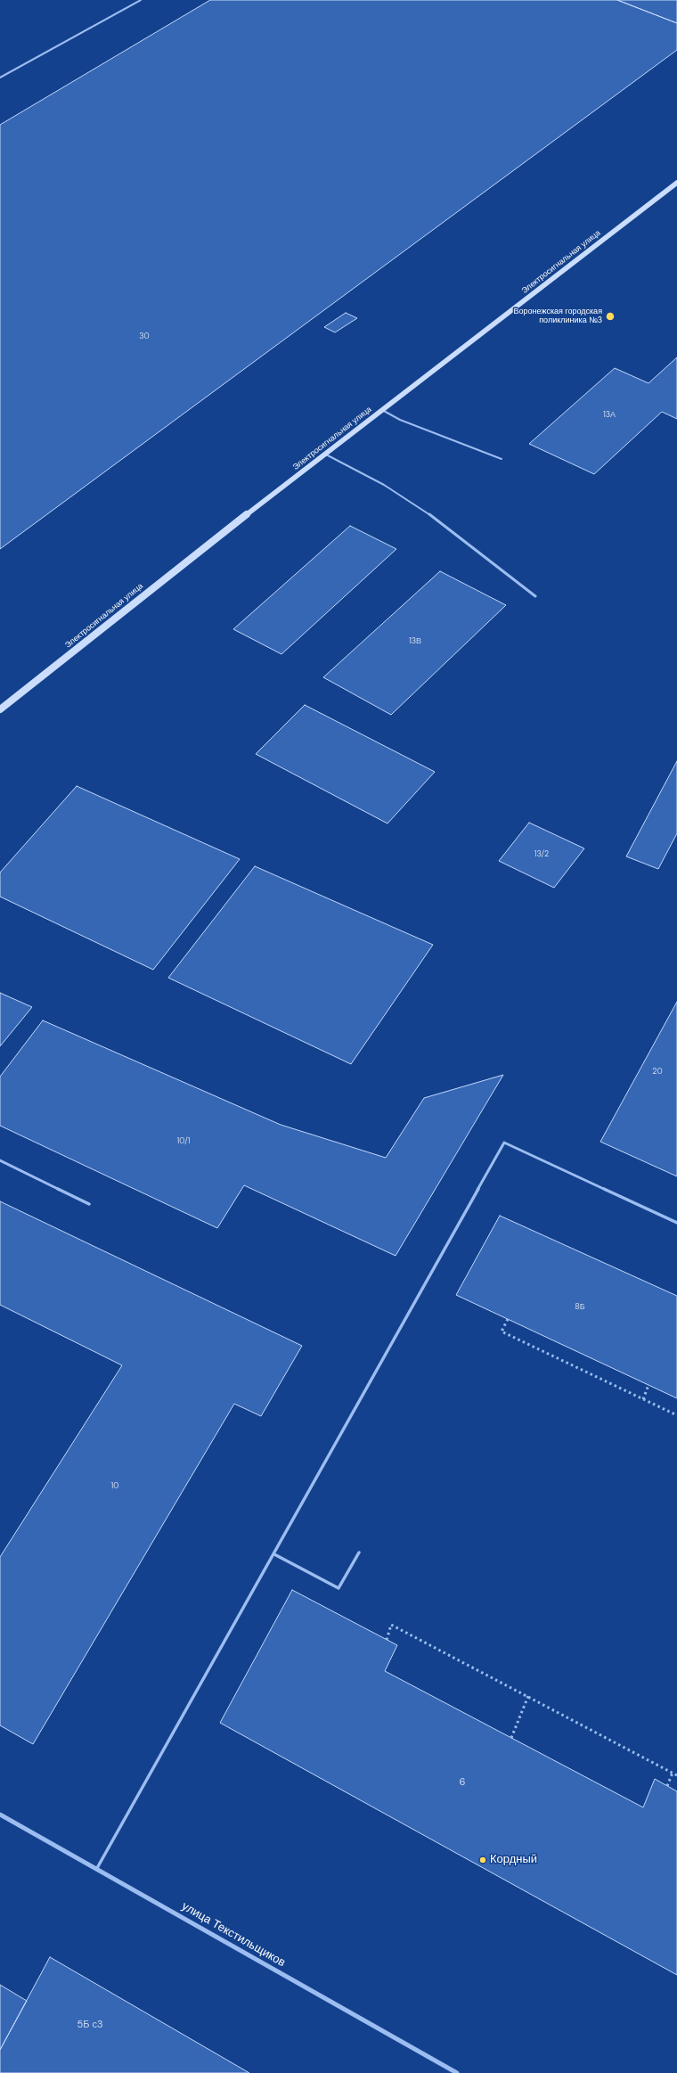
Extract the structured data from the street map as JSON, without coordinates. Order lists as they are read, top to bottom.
{
  "streets": {
    "street": ["Электросигнальная улица", "улица Текстильщиков"]
  },
  "places": ["Воронежская городская поликлиника №3", "Кордный"],
  "house_numbers": [
    "30",
    "13А",
    "13В",
    "13/2",
    "20",
    "10/1",
    "8Б",
    "10",
    "6",
    "5Б с3"
  ]
}
